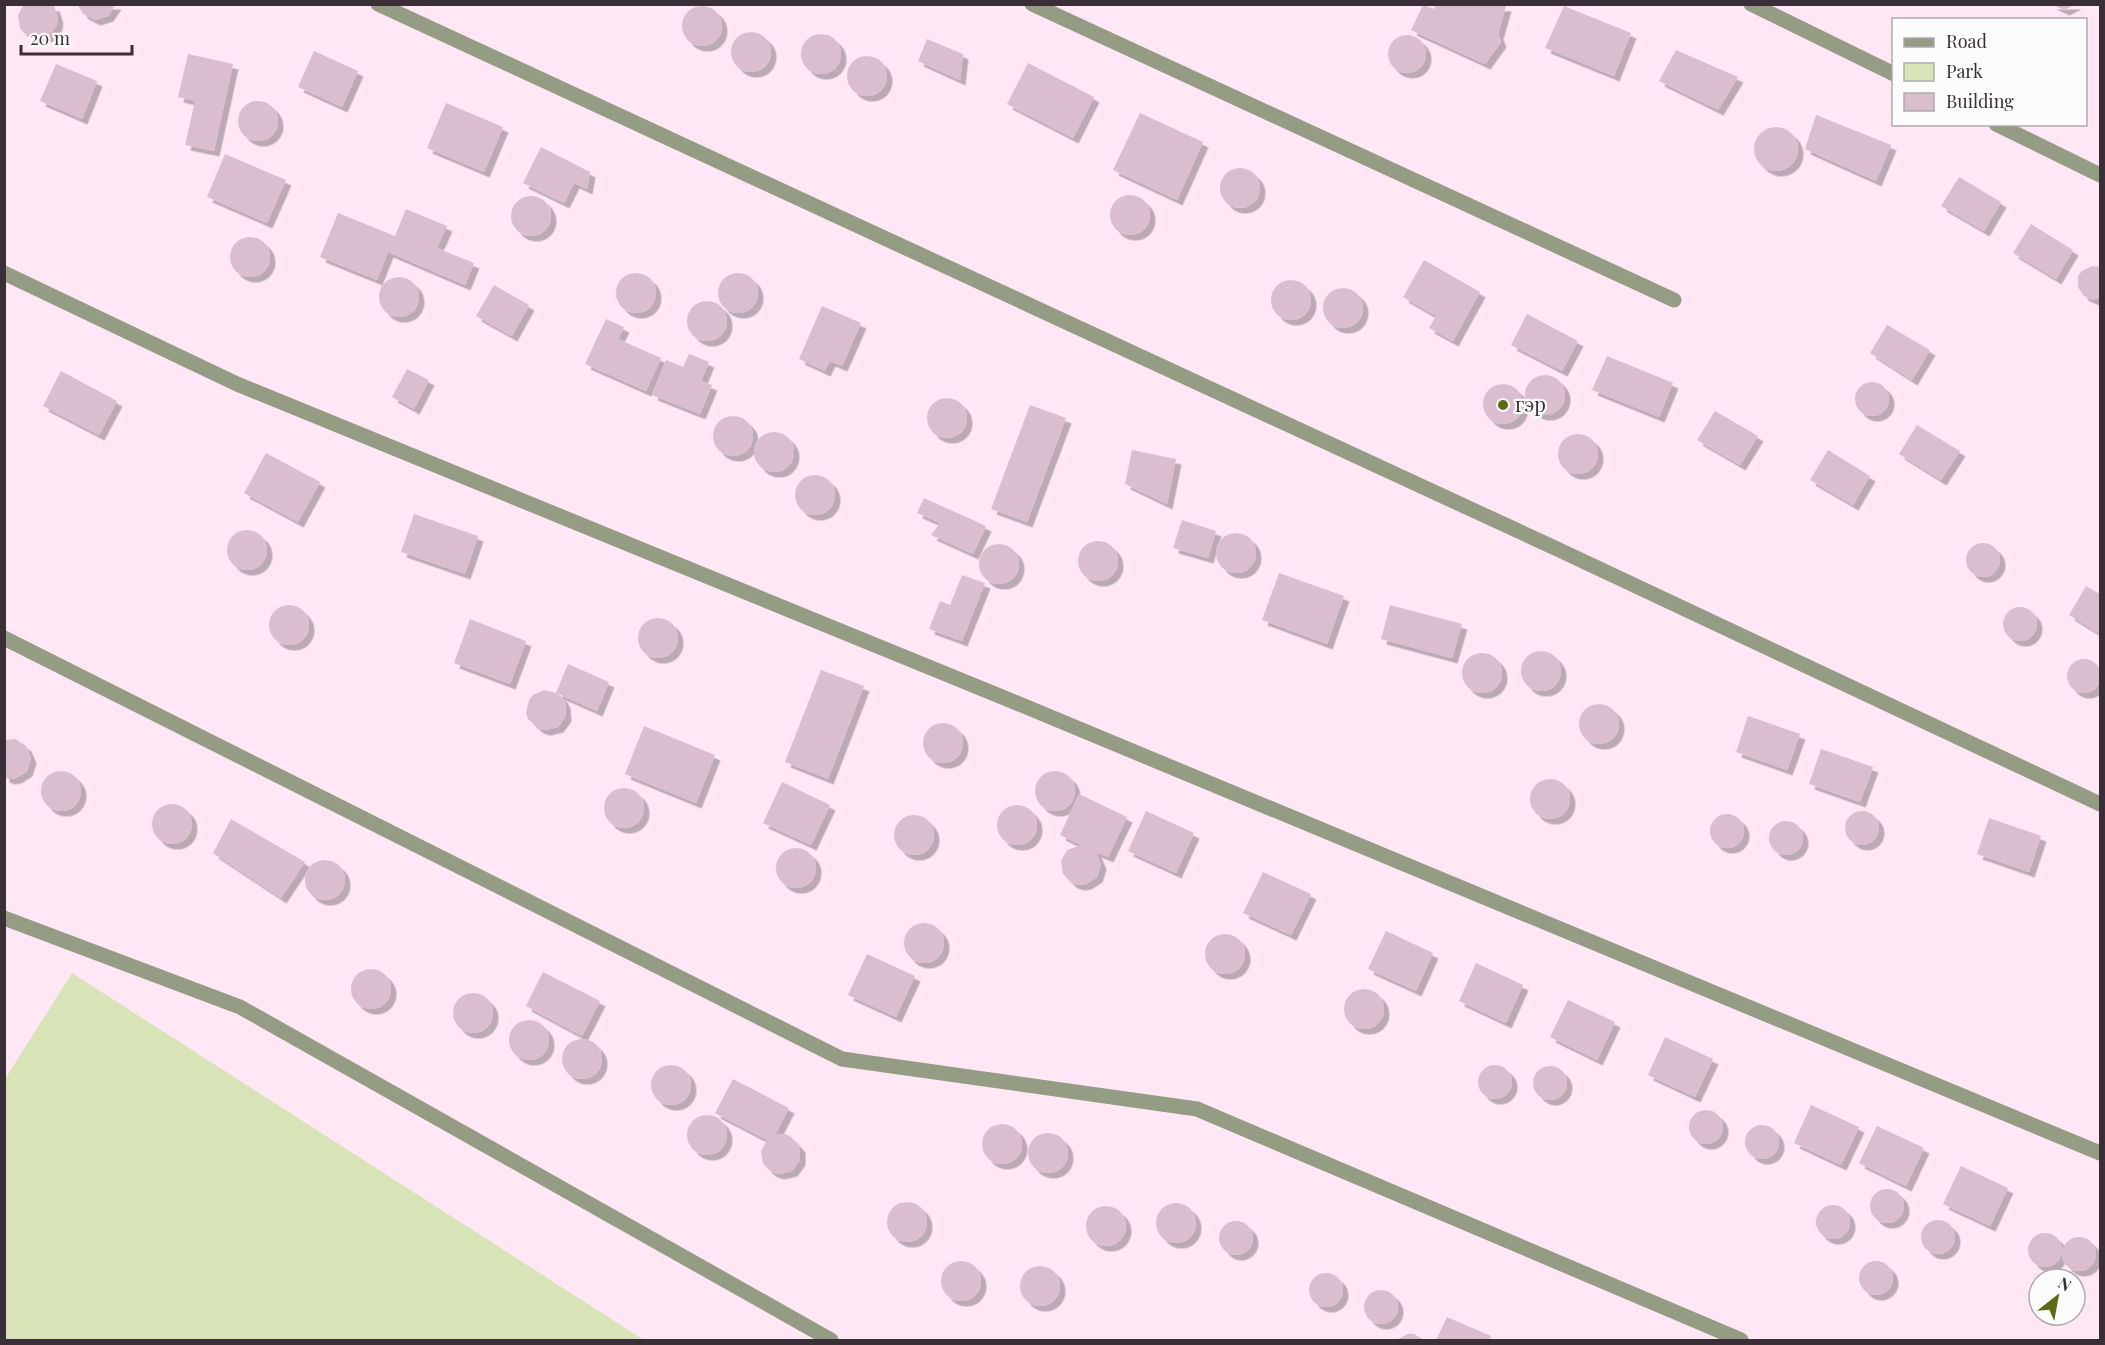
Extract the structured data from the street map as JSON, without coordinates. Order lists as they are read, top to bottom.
{
  "places": ["гэр"],
  "legend": ["Road", "Park", "Building"],
  "scale_bar": "20 m",
  "north": "top right"
}
